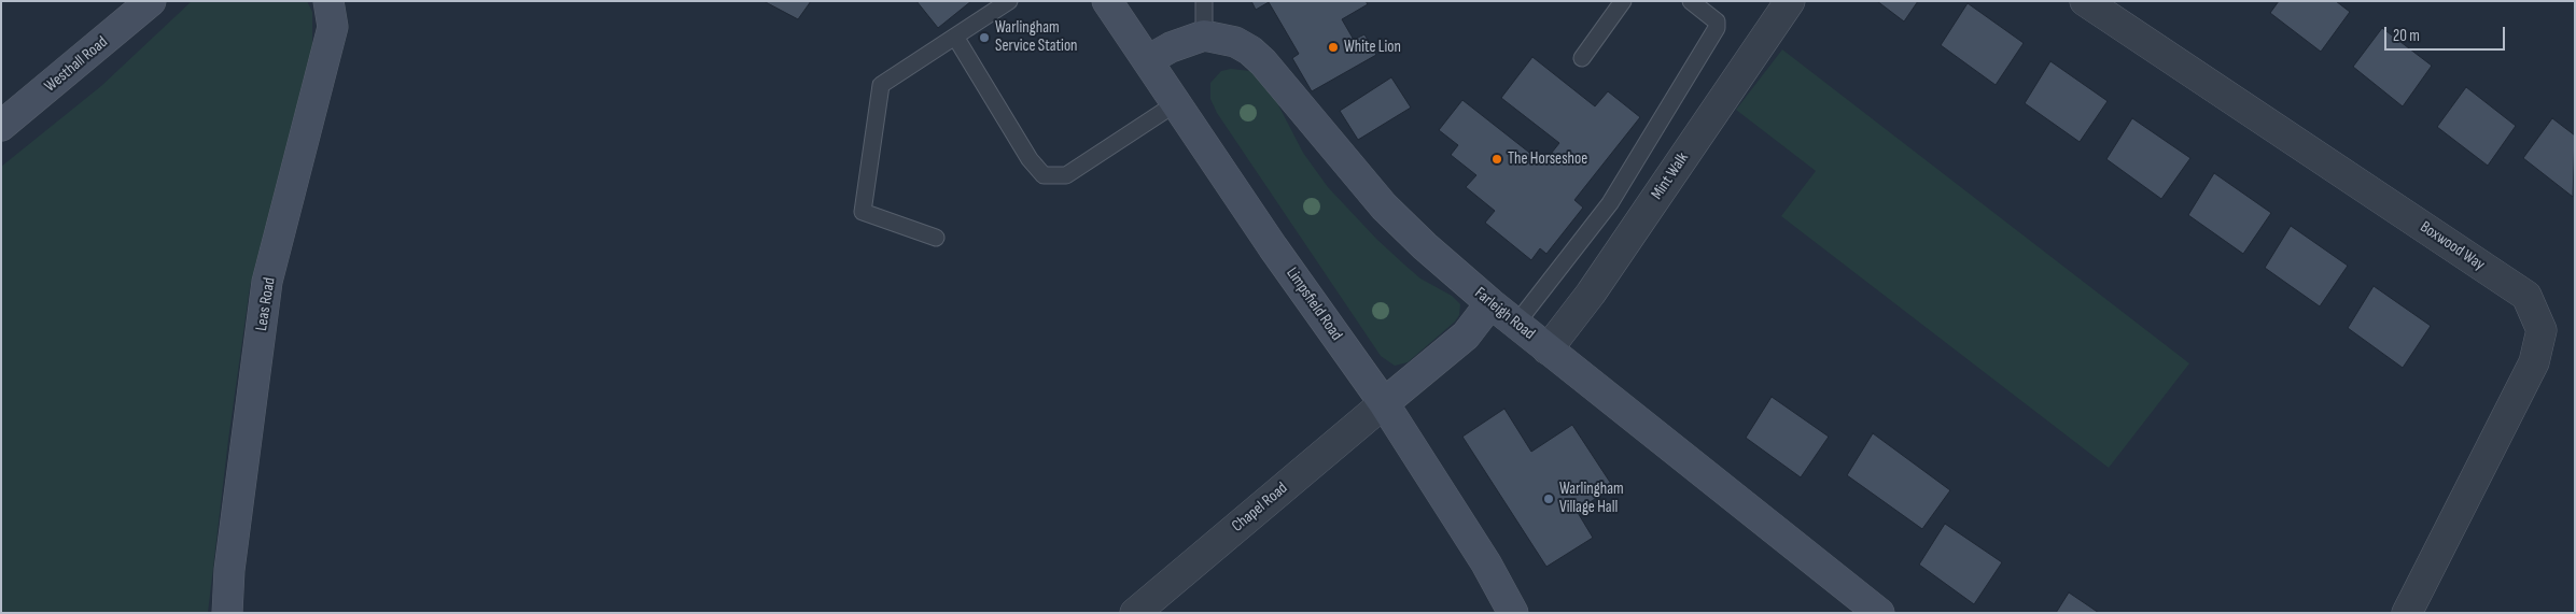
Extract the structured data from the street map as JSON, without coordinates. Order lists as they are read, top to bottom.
{
  "streets": {
    "street": [
      "Westhall Road",
      "Mint Walk",
      "Boxwood Way",
      "Leas Road",
      "Limpsfield Road",
      "Farleigh Road",
      "Chapel Road"
    ]
  },
  "crossings": [
    ["Mint Walk", "Farleigh Road"],
    ["Limpsfield Road", "Chapel Road"]
  ],
  "places": [
    "Warlingham Service Station",
    "White Lion",
    "The Horseshoe",
    "Warlingham Village Hall"
  ],
  "scale_bar": "20 m"
}
